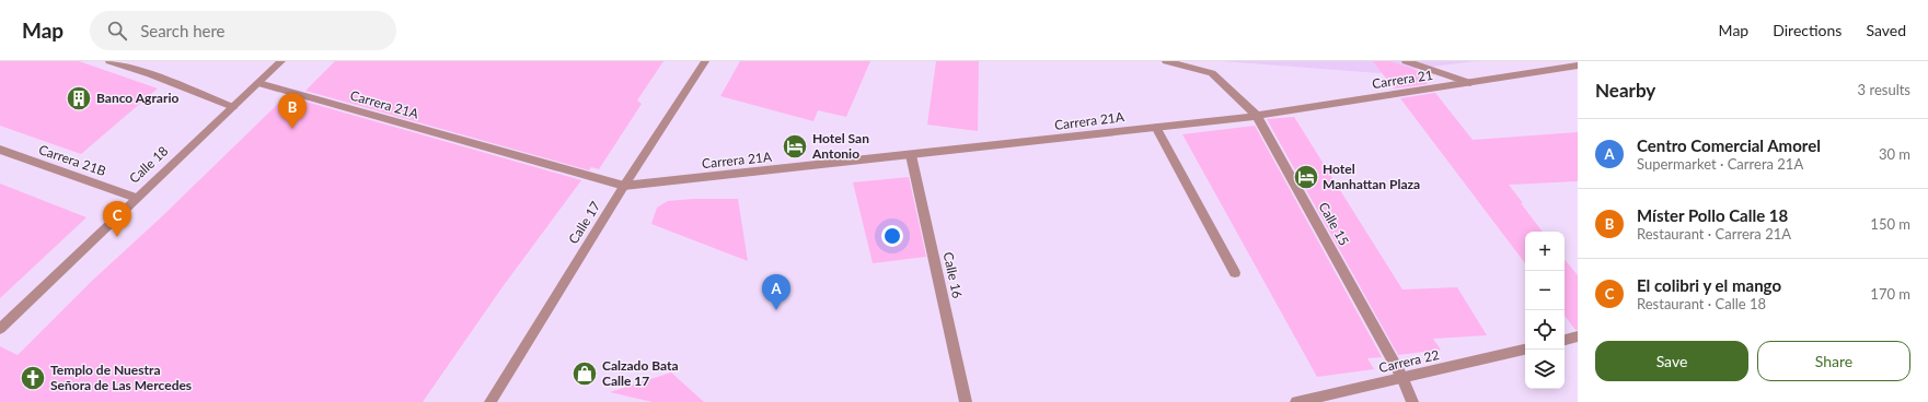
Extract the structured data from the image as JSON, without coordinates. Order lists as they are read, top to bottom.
{
  "streets": {
    "street": [
      "Carrera 21",
      "Carrera 21A",
      "Carrera 21B",
      "Calle 18",
      "Calle 17",
      "Calle 15",
      "Calle 16",
      "Carrera 22"
    ]
  },
  "crossings": [
    ["Carrera 21", "Carrera 21A"],
    ["Carrera 21", "Calle 15"],
    ["Carrera 21A", "Calle 18"],
    ["Carrera 21A", "Calle 17"],
    ["Carrera 21A", "Calle 15"],
    ["Carrera 21A", "Calle 16"],
    ["Carrera 21B", "Calle 18"],
    ["Calle 15", "Carrera 22"]
  ],
  "places": {
    "building": ["Banco Agrario"],
    "hotel": ["Hotel San Antonio", "Hotel Manhattan Plaza"],
    "shop": ["Calzado Bata Calle 17"],
    "church": ["Templo de Nuestra Señora de Las Mercedes"]
  },
  "page": {
    "header": "Map",
    "search": "Search here",
    "nav": ["Map", "Directions", "Saved"],
    "heading": ["Nearby", "3 results"],
    "pins": ["B", "C", "A"],
    "list": [
      {
        "mark": "A",
        "name": "Centro Comercial Amorel",
        "note": "Supermarket · Carrera 21A",
        "value": "30 m"
      },
      {
        "mark": "B",
        "name": "Míster Pollo Calle 18",
        "note": "Restaurant · Carrera 21A",
        "value": "150 m"
      },
      {
        "mark": "C",
        "name": "El colibri y el mango",
        "note": "Restaurant · Calle 18",
        "value": "170 m"
      }
    ],
    "map_buttons": ["+", "−"],
    "buttons": ["Save", "Share"]
  }
}
